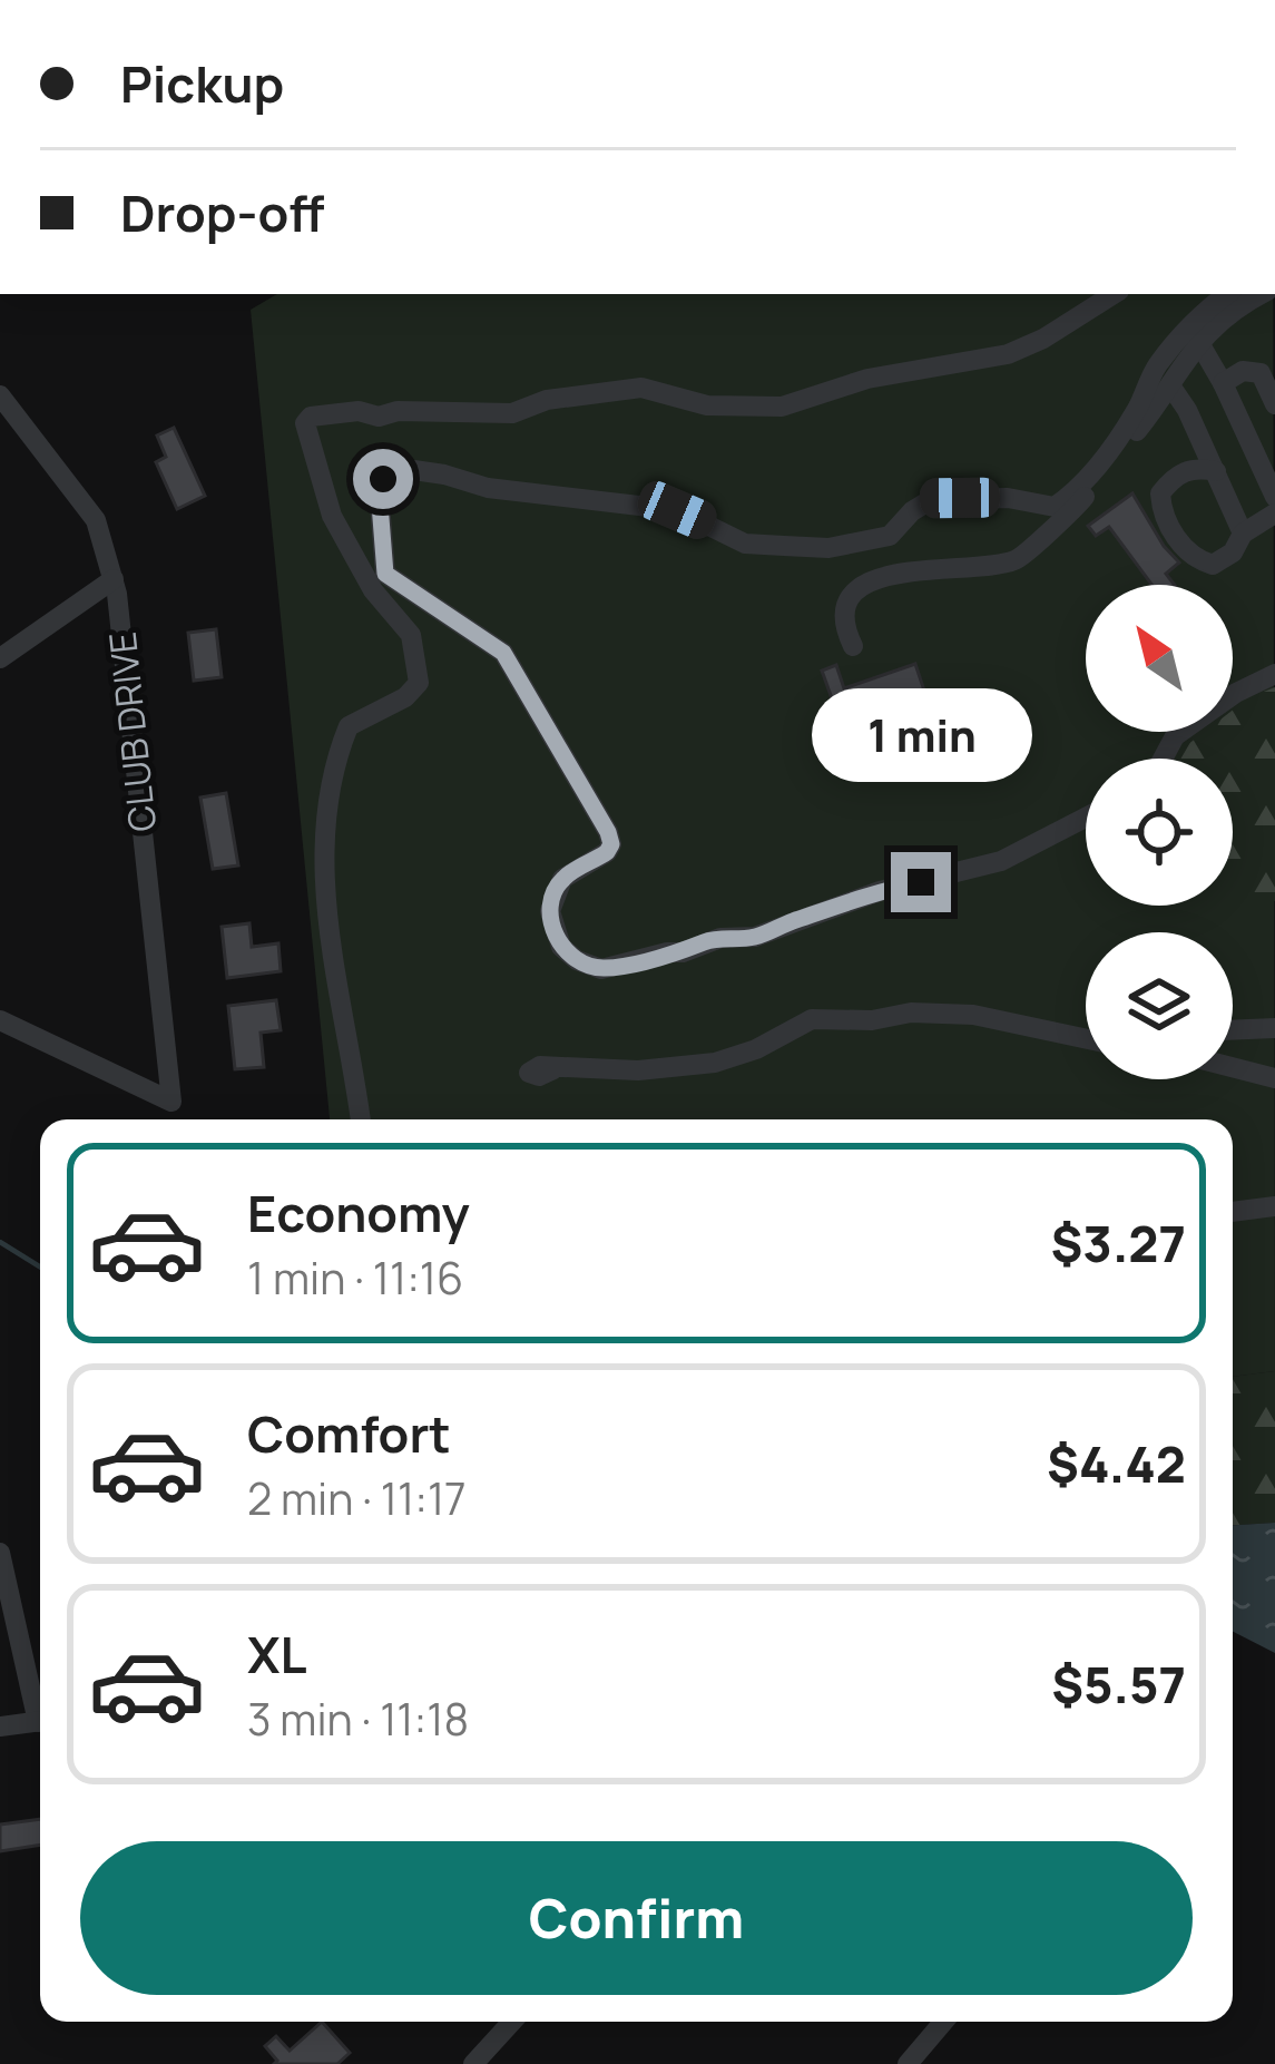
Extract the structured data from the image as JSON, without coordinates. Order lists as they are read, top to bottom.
{
  "streets": {
    "street": ["CLUB DRIVE"]
  },
  "north": "top left",
  "page": {
    "banner": ["Pickup", "Drop-off"],
    "bubble": "1 min",
    "list": [
      {
        "name": "Economy",
        "note": "1 min · 11:16",
        "value": "$3.27"
      },
      {
        "name": "Comfort",
        "note": "2 min · 11:17",
        "value": "$4.42"
      },
      {
        "name": "XL",
        "note": "3 min · 11:18",
        "value": "$5.57"
      }
    ],
    "buttons": "Confirm"
  }
}
